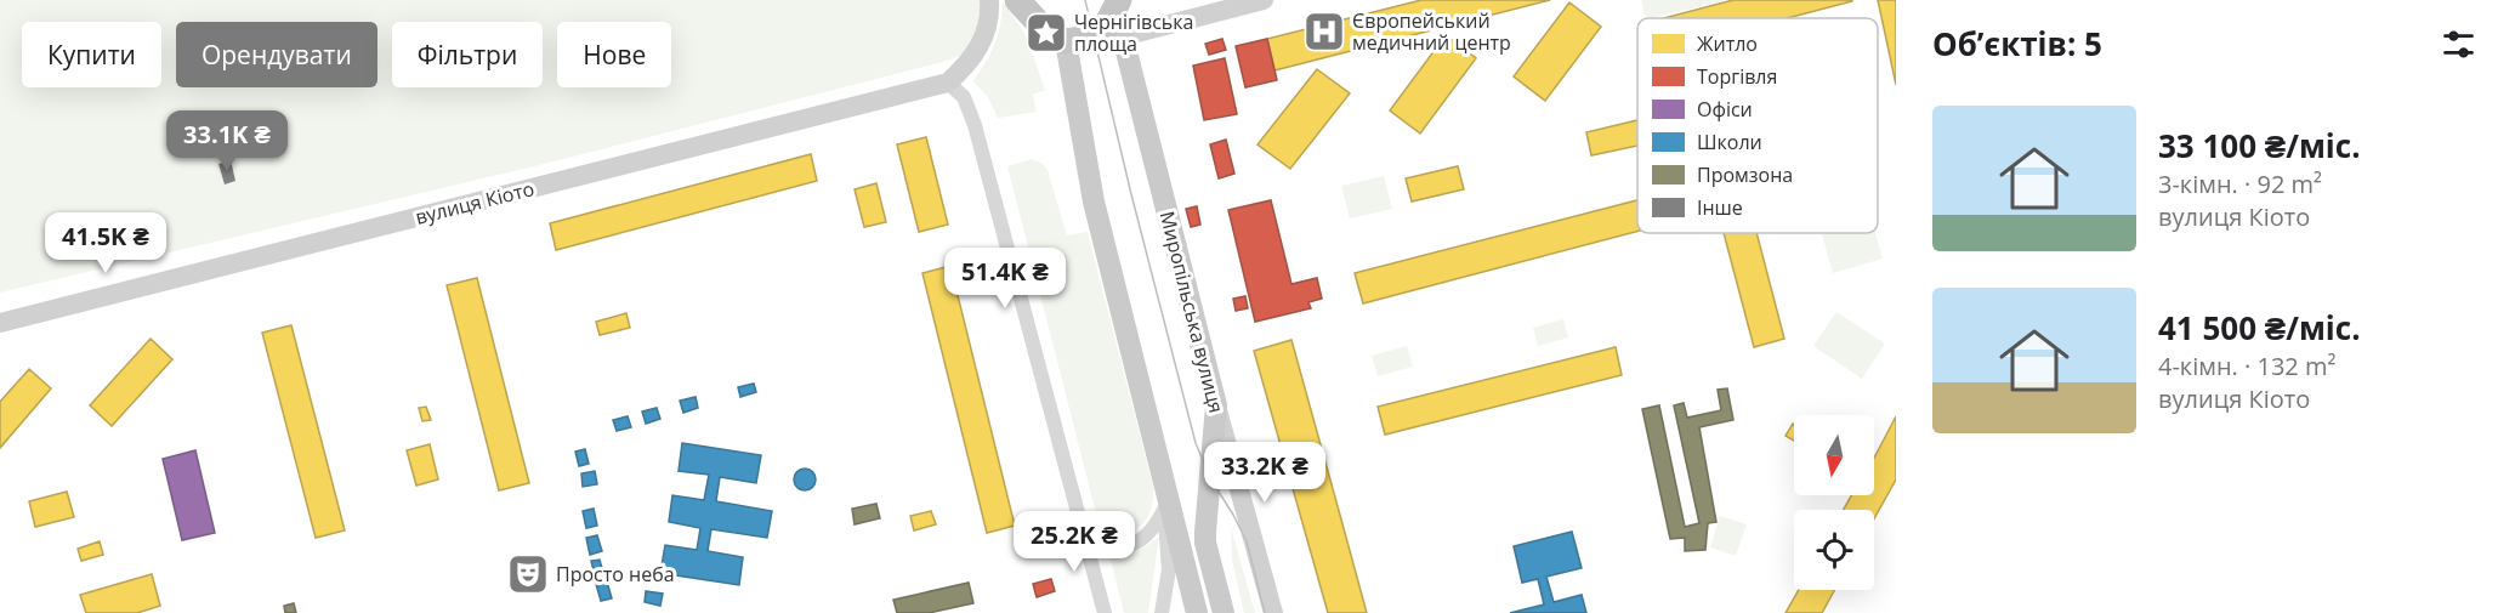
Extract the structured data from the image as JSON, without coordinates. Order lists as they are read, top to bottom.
{
  "streets": {
    "main road": ["Миропільська вулиця"],
    "street": ["вулиця Кіото"]
  },
  "places": {
    "hospital": ["Європейський медичний центр"],
    "place": ["Чернігівська площа"],
    "theatre": ["Просто неба"]
  },
  "legend": [
    "Житло",
    "Торгівля",
    "Офіси",
    "Школи",
    "Промзона",
    "Інше"
  ],
  "north": "bottom",
  "page": {
    "heading": "Об’єктів: 5",
    "chip": [
      "Купити",
      "Орендувати",
      "Фільтри",
      "Нове"
    ],
    "list": [
      {
        "name": "33 100 ₴/міс.",
        "note": "3-кімн. · 92 m² · вулиця Кіото"
      },
      {
        "name": "41 500 ₴/міс.",
        "note": "4-кімн. · 132 m² · вулиця Кіото"
      }
    ],
    "price": [
      "33.1K ₴",
      "41.5K ₴",
      "51.4K ₴",
      "33.2K ₴",
      "25.2K ₴"
    ]
  }
}
